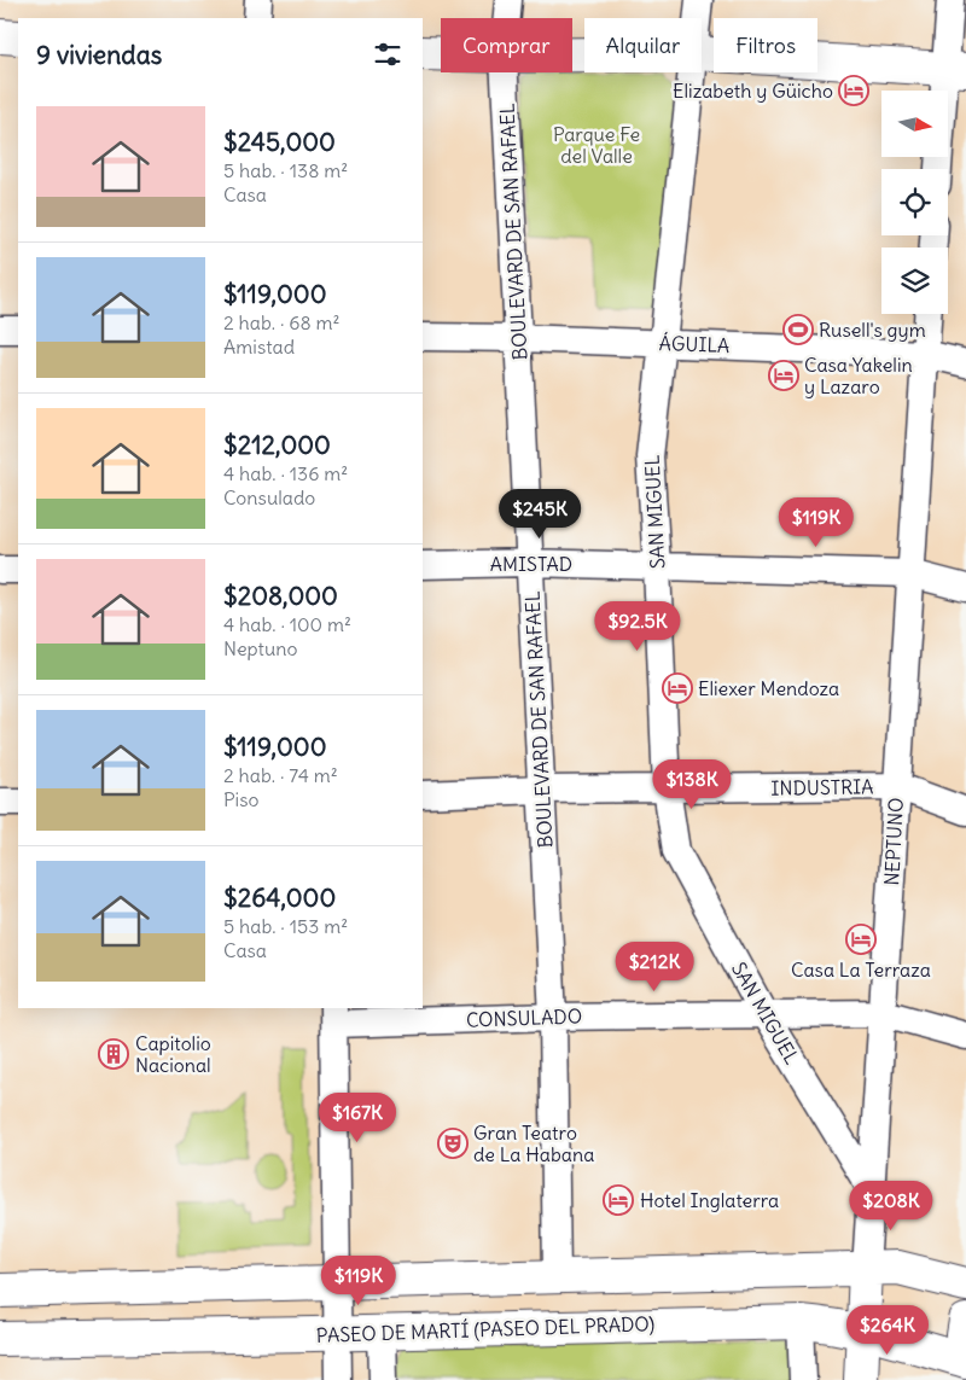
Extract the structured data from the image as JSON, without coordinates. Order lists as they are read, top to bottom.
{
  "streets": {
    "main road": ["NEPTUNO", "PASEO DE MARTÍ (PASEO DEL PRADO)"],
    "street": [
      "BOULEVARD DE SAN RAFAEL",
      "ÁGUILA",
      "SAN MIGUEL",
      "AMISTAD",
      "INDUSTRIA",
      "CONSULADO"
    ]
  },
  "crossings": [
    ["BOULEVARD DE SAN RAFAEL", "ÁGUILA"],
    ["BOULEVARD DE SAN RAFAEL", "AMISTAD"],
    ["BOULEVARD DE SAN RAFAEL", "INDUSTRIA"],
    ["BOULEVARD DE SAN RAFAEL", "CONSULADO"],
    ["ÁGUILA", "SAN MIGUEL"],
    ["ÁGUILA", "NEPTUNO"],
    ["SAN MIGUEL", "AMISTAD"],
    ["SAN MIGUEL", "INDUSTRIA"],
    ["SAN MIGUEL", "NEPTUNO"],
    ["SAN MIGUEL", "CONSULADO"],
    ["AMISTAD", "NEPTUNO"],
    ["INDUSTRIA", "NEPTUNO"],
    ["NEPTUNO", "CONSULADO"],
    ["NEPTUNO", "PASEO DE MARTÍ (PASEO DEL PRADO)"]
  ],
  "parks": ["Parque Fe del Valle"],
  "places": {
    "hotel": [
      "Elizabeth y Güicho",
      "Casa Yakelin y Lazaro",
      "Eliexer Mendoza",
      "Casa La Terraza",
      "Hotel Inglaterra"
    ],
    "sports": ["Rusell's gym"],
    "building": ["Capitolio Nacional"],
    "theatre": ["Gran Teatro de La Habana"]
  },
  "north": "right",
  "page": {
    "chip": ["Comprar", "Alquilar", "Filtros"],
    "heading": "9 viviendas",
    "list": [
      {
        "name": "$245,000",
        "note": "5 hab. · 138 m² · Casa"
      },
      {
        "name": "$119,000",
        "note": "2 hab. · 68 m² · Amistad"
      },
      {
        "name": "$212,000",
        "note": "4 hab. · 136 m² · Consulado"
      },
      {
        "name": "$208,000",
        "note": "4 hab. · 100 m² · Neptuno"
      },
      {
        "name": "$119,000",
        "note": "2 hab. · 74 m² · Piso"
      },
      {
        "name": "$264,000",
        "note": "5 hab. · 153 m² · Casa"
      }
    ],
    "price": [
      "$245K",
      "$119K",
      "$92.5K",
      "$138K",
      "$212K",
      "$167K",
      "$208K",
      "$119K",
      "$264K"
    ]
  }
}
